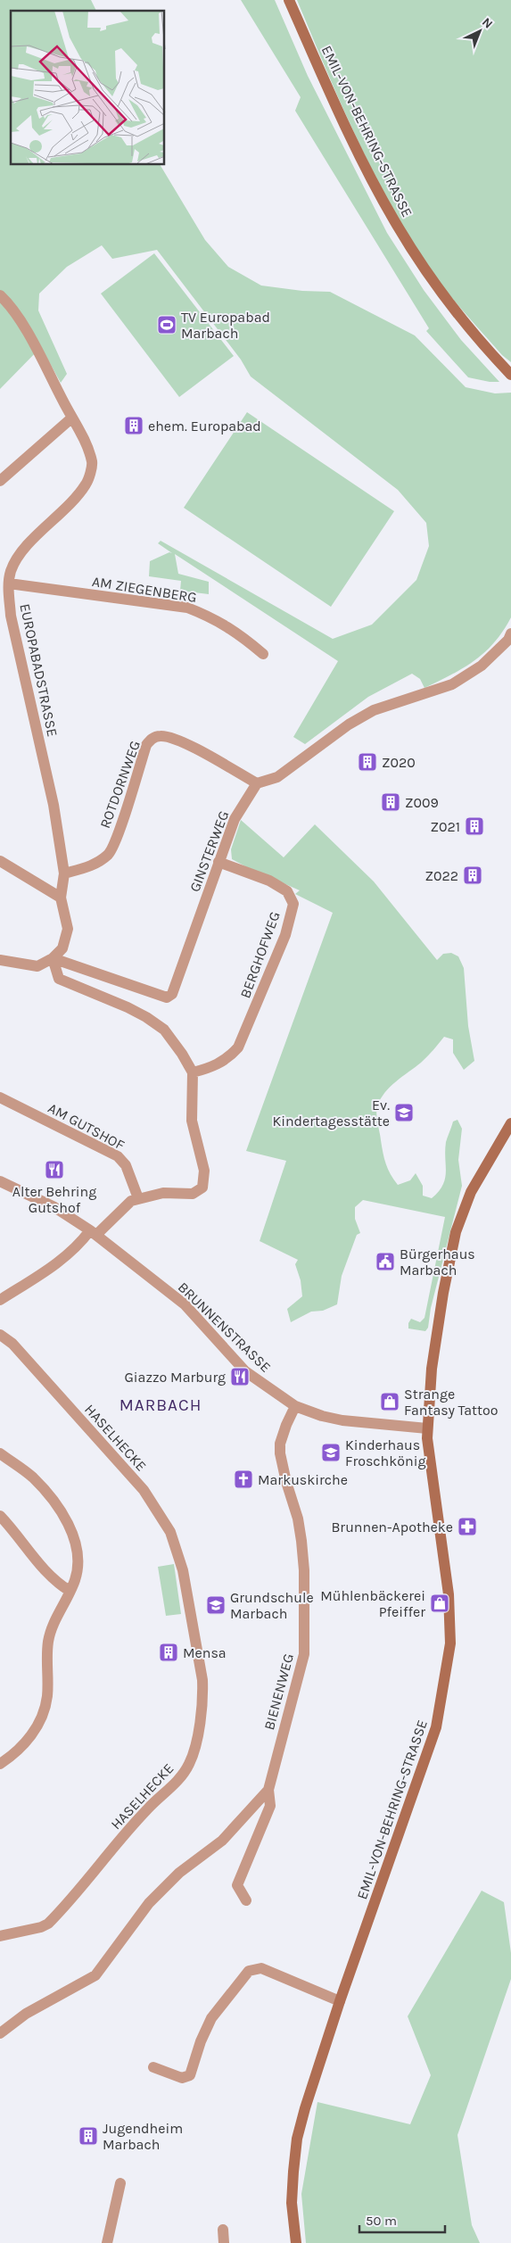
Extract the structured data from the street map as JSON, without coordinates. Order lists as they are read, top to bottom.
{
  "streets": {
    "main road": ["EMIL-VON-BEHRING-STRASSE"],
    "street": [
      "AM ZIEGENBERG",
      "EUROPABADSTRASSE",
      "ROTDORNWEG",
      "GINSTERWEG",
      "BERGHOFWEG",
      "AM GUTSHOF",
      "BRUNNENSTRASSE",
      "HASELHECKE",
      "BIENENWEG"
    ]
  },
  "crossings": [
    ["EMIL-VON-BEHRING-STRASSE", "BRUNNENSTRASSE"],
    ["AM ZIEGENBERG", "EUROPABADSTRASSE"],
    ["EUROPABADSTRASSE", "ROTDORNWEG"],
    ["ROTDORNWEG", "GINSTERWEG"],
    ["GINSTERWEG", "BERGHOFWEG"],
    ["BRUNNENSTRASSE", "BIENENWEG"]
  ],
  "districts": ["MARBACH"],
  "places": {
    "sports": ["TV Europabad Marbach"],
    "building": [
      "ehem. Europabad",
      "Z020",
      "Z009",
      "Z021",
      "Z022",
      "Mensa",
      "Jugendheim Marbach"
    ],
    "school or university": ["Ev. Kindertagesstätte", "Kinderhaus Froschkönig", "Grundschule Marbach"],
    "restaurant": ["Alter Behring Gutshof", "Giazzo Marburg"],
    "public building": ["Bürgerhaus Marbach"],
    "shop": ["Strange Fantasy Tattoo", "Mühlenbäckerei Pfeiffer"],
    "church": ["Markuskirche"],
    "pharmacy": ["Brunnen-Apotheke"]
  },
  "scale_bar": "50 m",
  "north": "top right"
}
